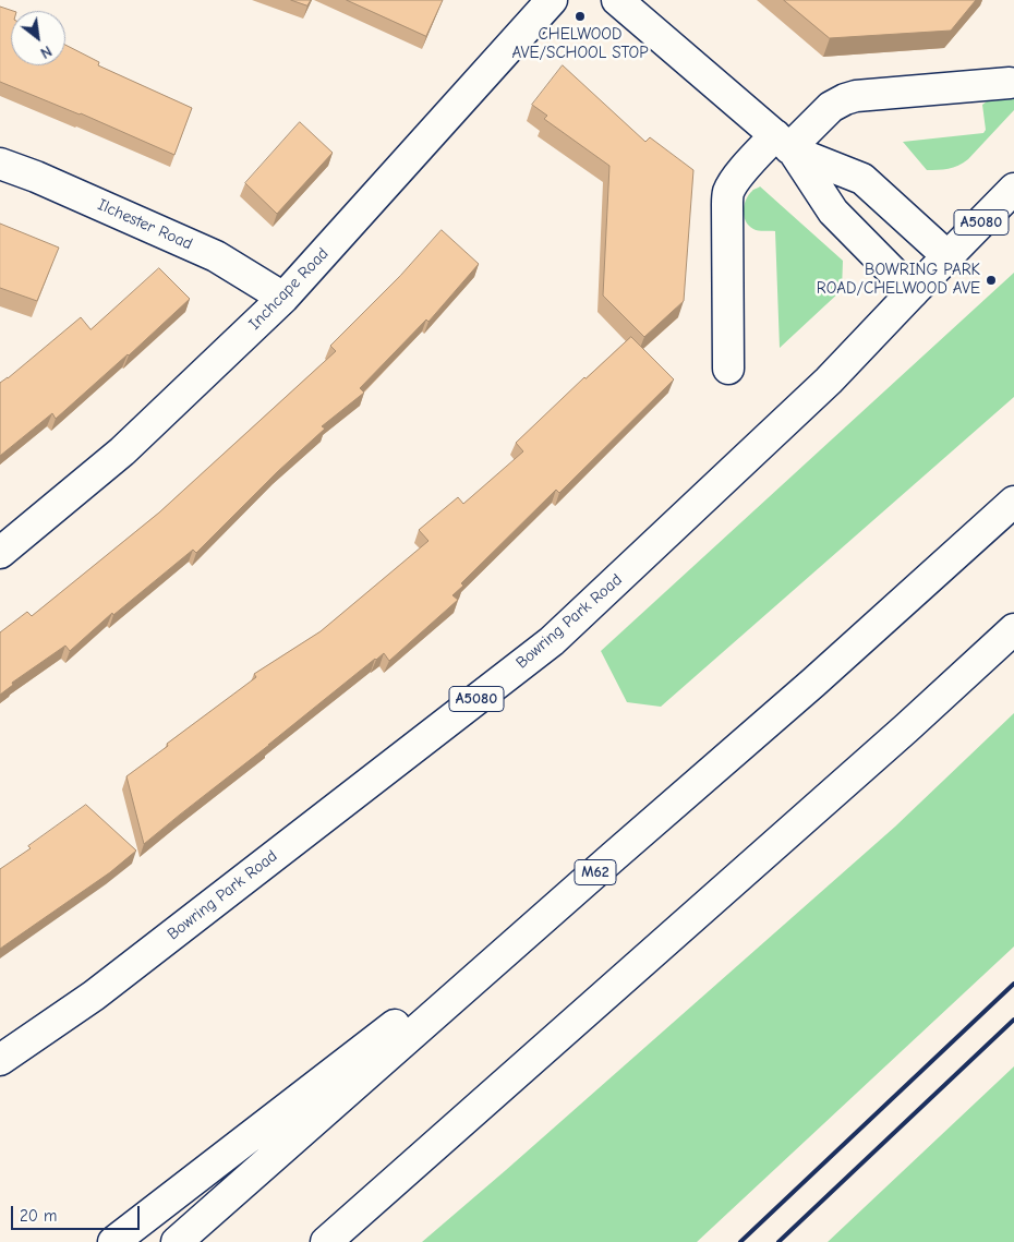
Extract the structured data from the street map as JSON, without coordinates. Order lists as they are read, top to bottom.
{
  "streets": {
    "main road": [
      "A5080",
      "Ilchester Road",
      "Inchcape Road",
      "Bowring Park Road",
      "M62"
    ]
  },
  "crossings": [
    ["Ilchester Road", "Inchcape Road"]
  ],
  "places": ["CHELWOOD AVE/SCHOOL STOP", "BOWRING PARK ROAD/CHELWOOD AVE"],
  "scale_bar": "20 m",
  "north": "bottom right"
}
